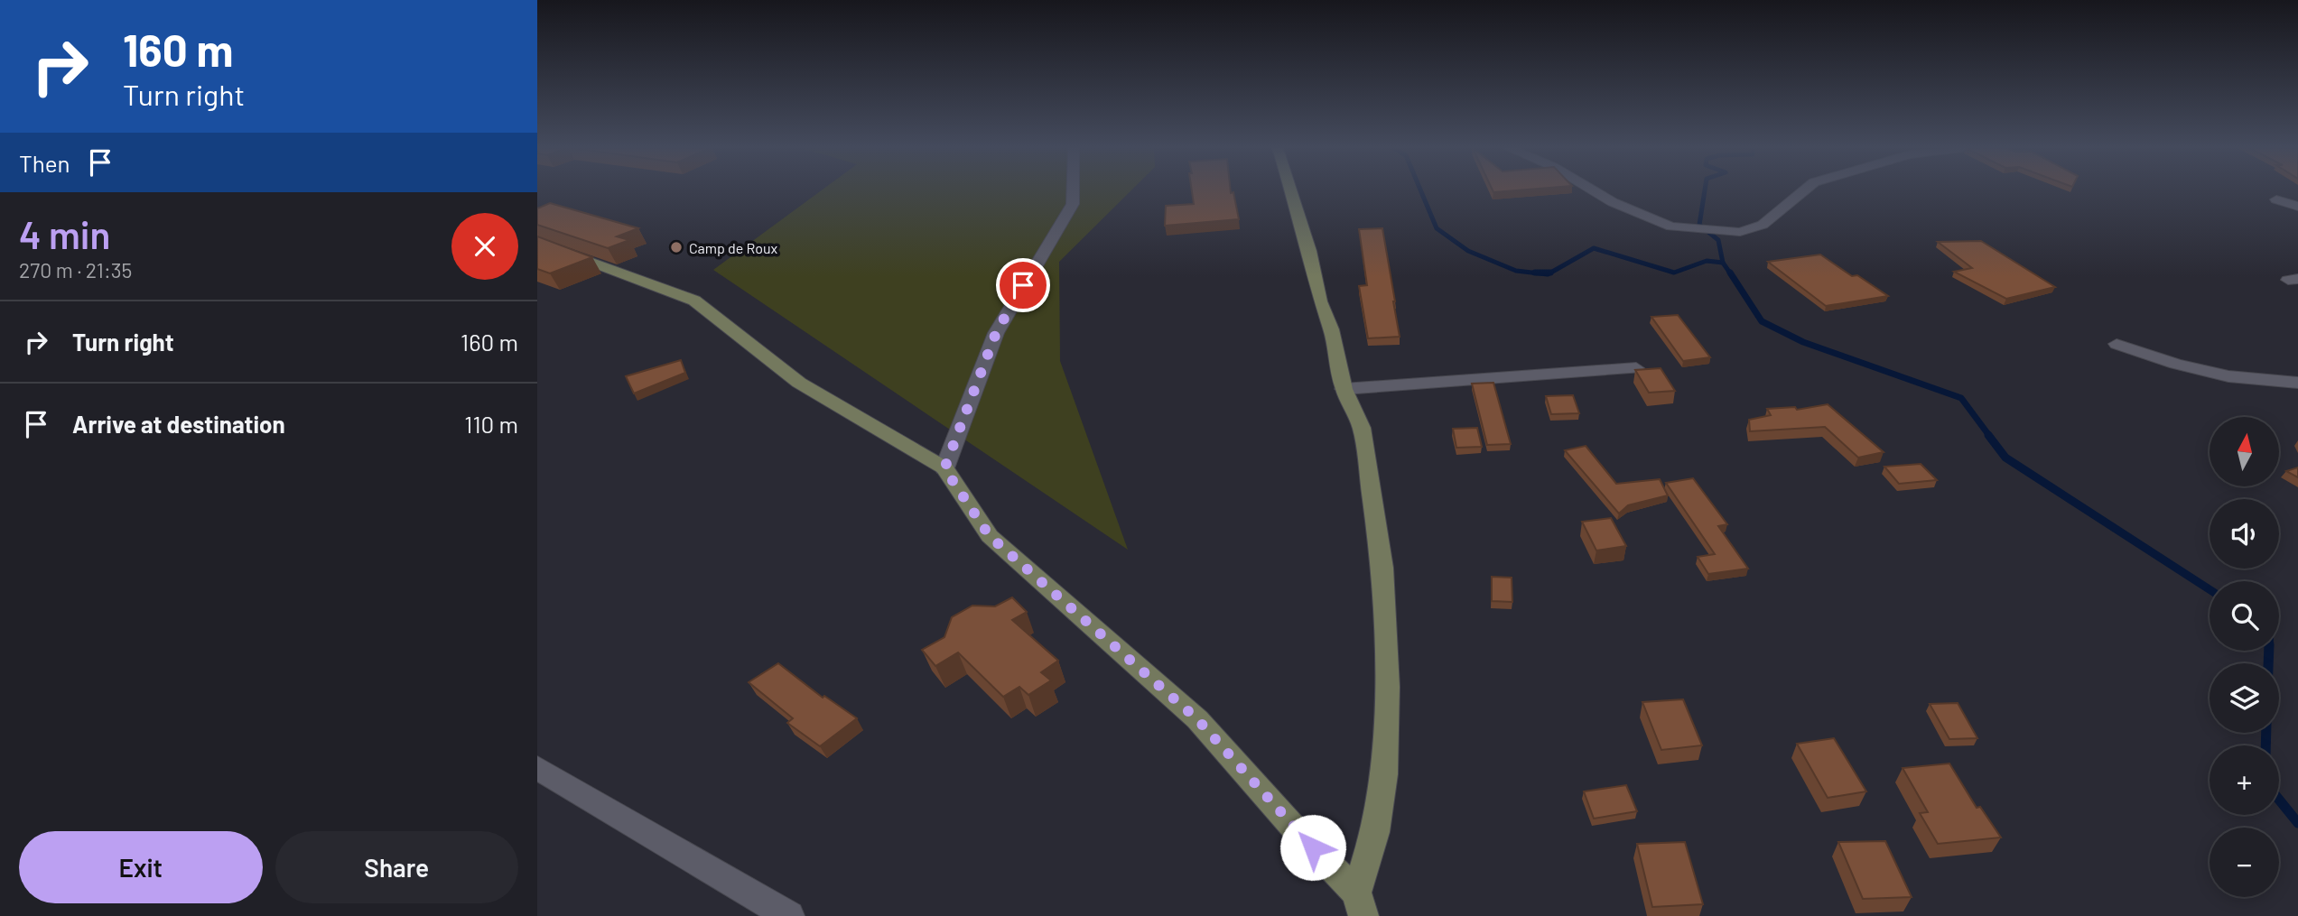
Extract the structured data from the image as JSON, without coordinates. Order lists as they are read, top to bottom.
{
  "places": ["Camp de Roux"],
  "north": "top",
  "page": {
    "turn": ["160 m", "Turn right"],
    "then": "Then",
    "heading": ["4 min", "270 m · 21:35"],
    "list": [
      {
        "name": "Turn right",
        "value": "160 m"
      },
      {
        "name": "Arrive at destination",
        "value": "110 m"
      }
    ],
    "map_buttons": ["+", "−"],
    "buttons": ["Exit", "Share"]
  }
}
